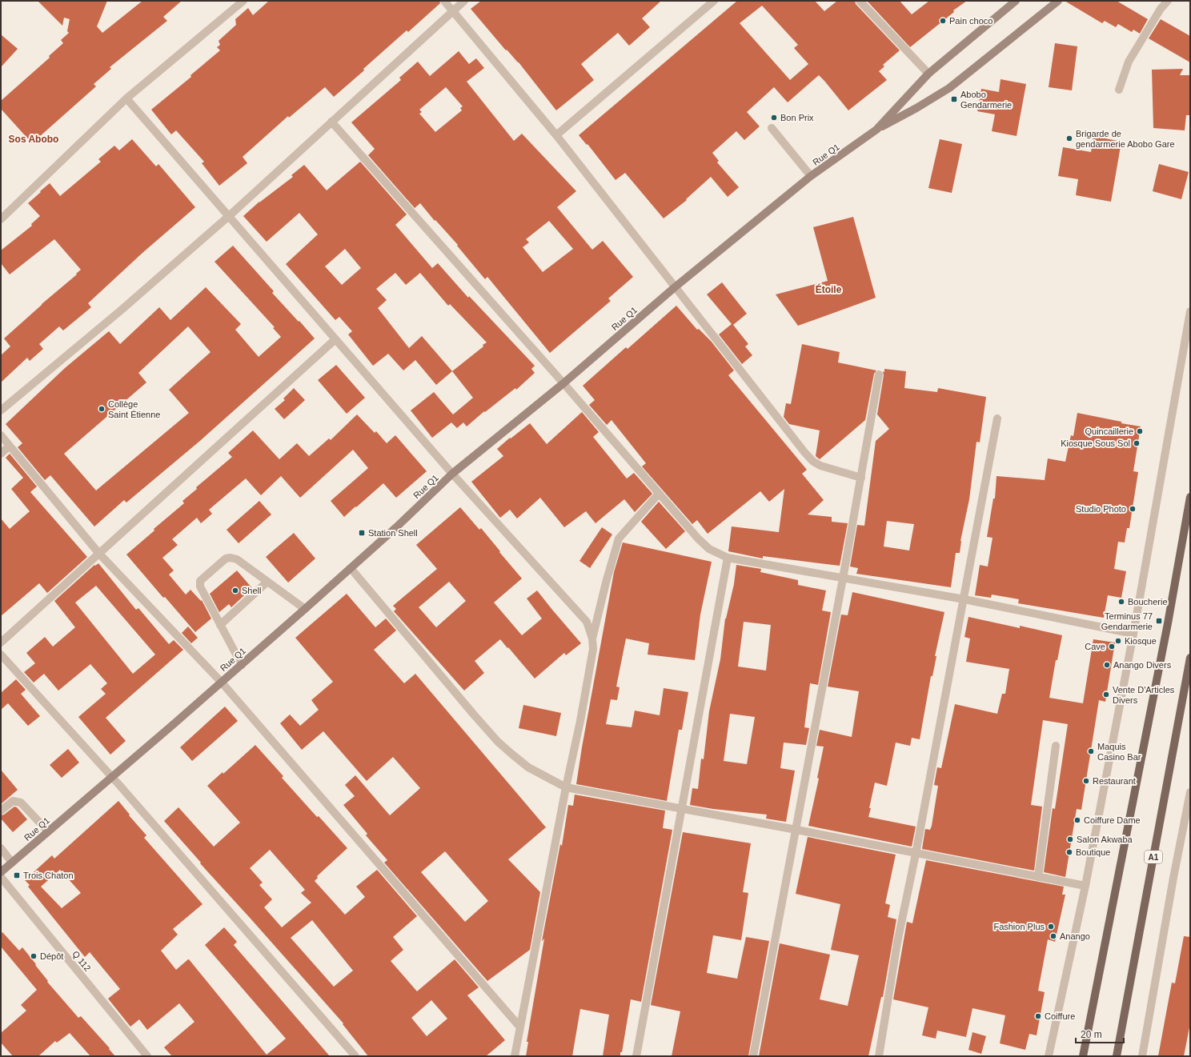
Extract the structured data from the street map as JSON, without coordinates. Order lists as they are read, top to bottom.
{
  "streets": {
    "main road": ["A1"],
    "street": ["Rue Q1", "Q 112"]
  },
  "districts": ["Sos Abobo", "Étoile"],
  "places": {
    "other": [
      "Pain choco",
      "Bon Prix",
      "Brigarde de gendarmerie Abobo Gare",
      "Collège Saint Étienne",
      "Quincaillerie",
      "Kiosque Sous Sol",
      "Studio Photo",
      "Shell",
      "Boucherie",
      "Kiosque",
      "Cave",
      "Anango Divers",
      "Vente D'Articles Divers",
      "Maquis Casino Bar",
      "Restaurant",
      "Coiffure Dame",
      "Salon Akwaba",
      "Boutique",
      "Fashion Plus",
      "Anango",
      "Dépôt",
      "Coiffure"
    ],
    "transit": [
      "Abobo Gendarmerie",
      "Station Shell",
      "Terminus 77 Gendarmerie",
      "Trois Chaton"
    ]
  },
  "scale_bar": "20 m"
}
